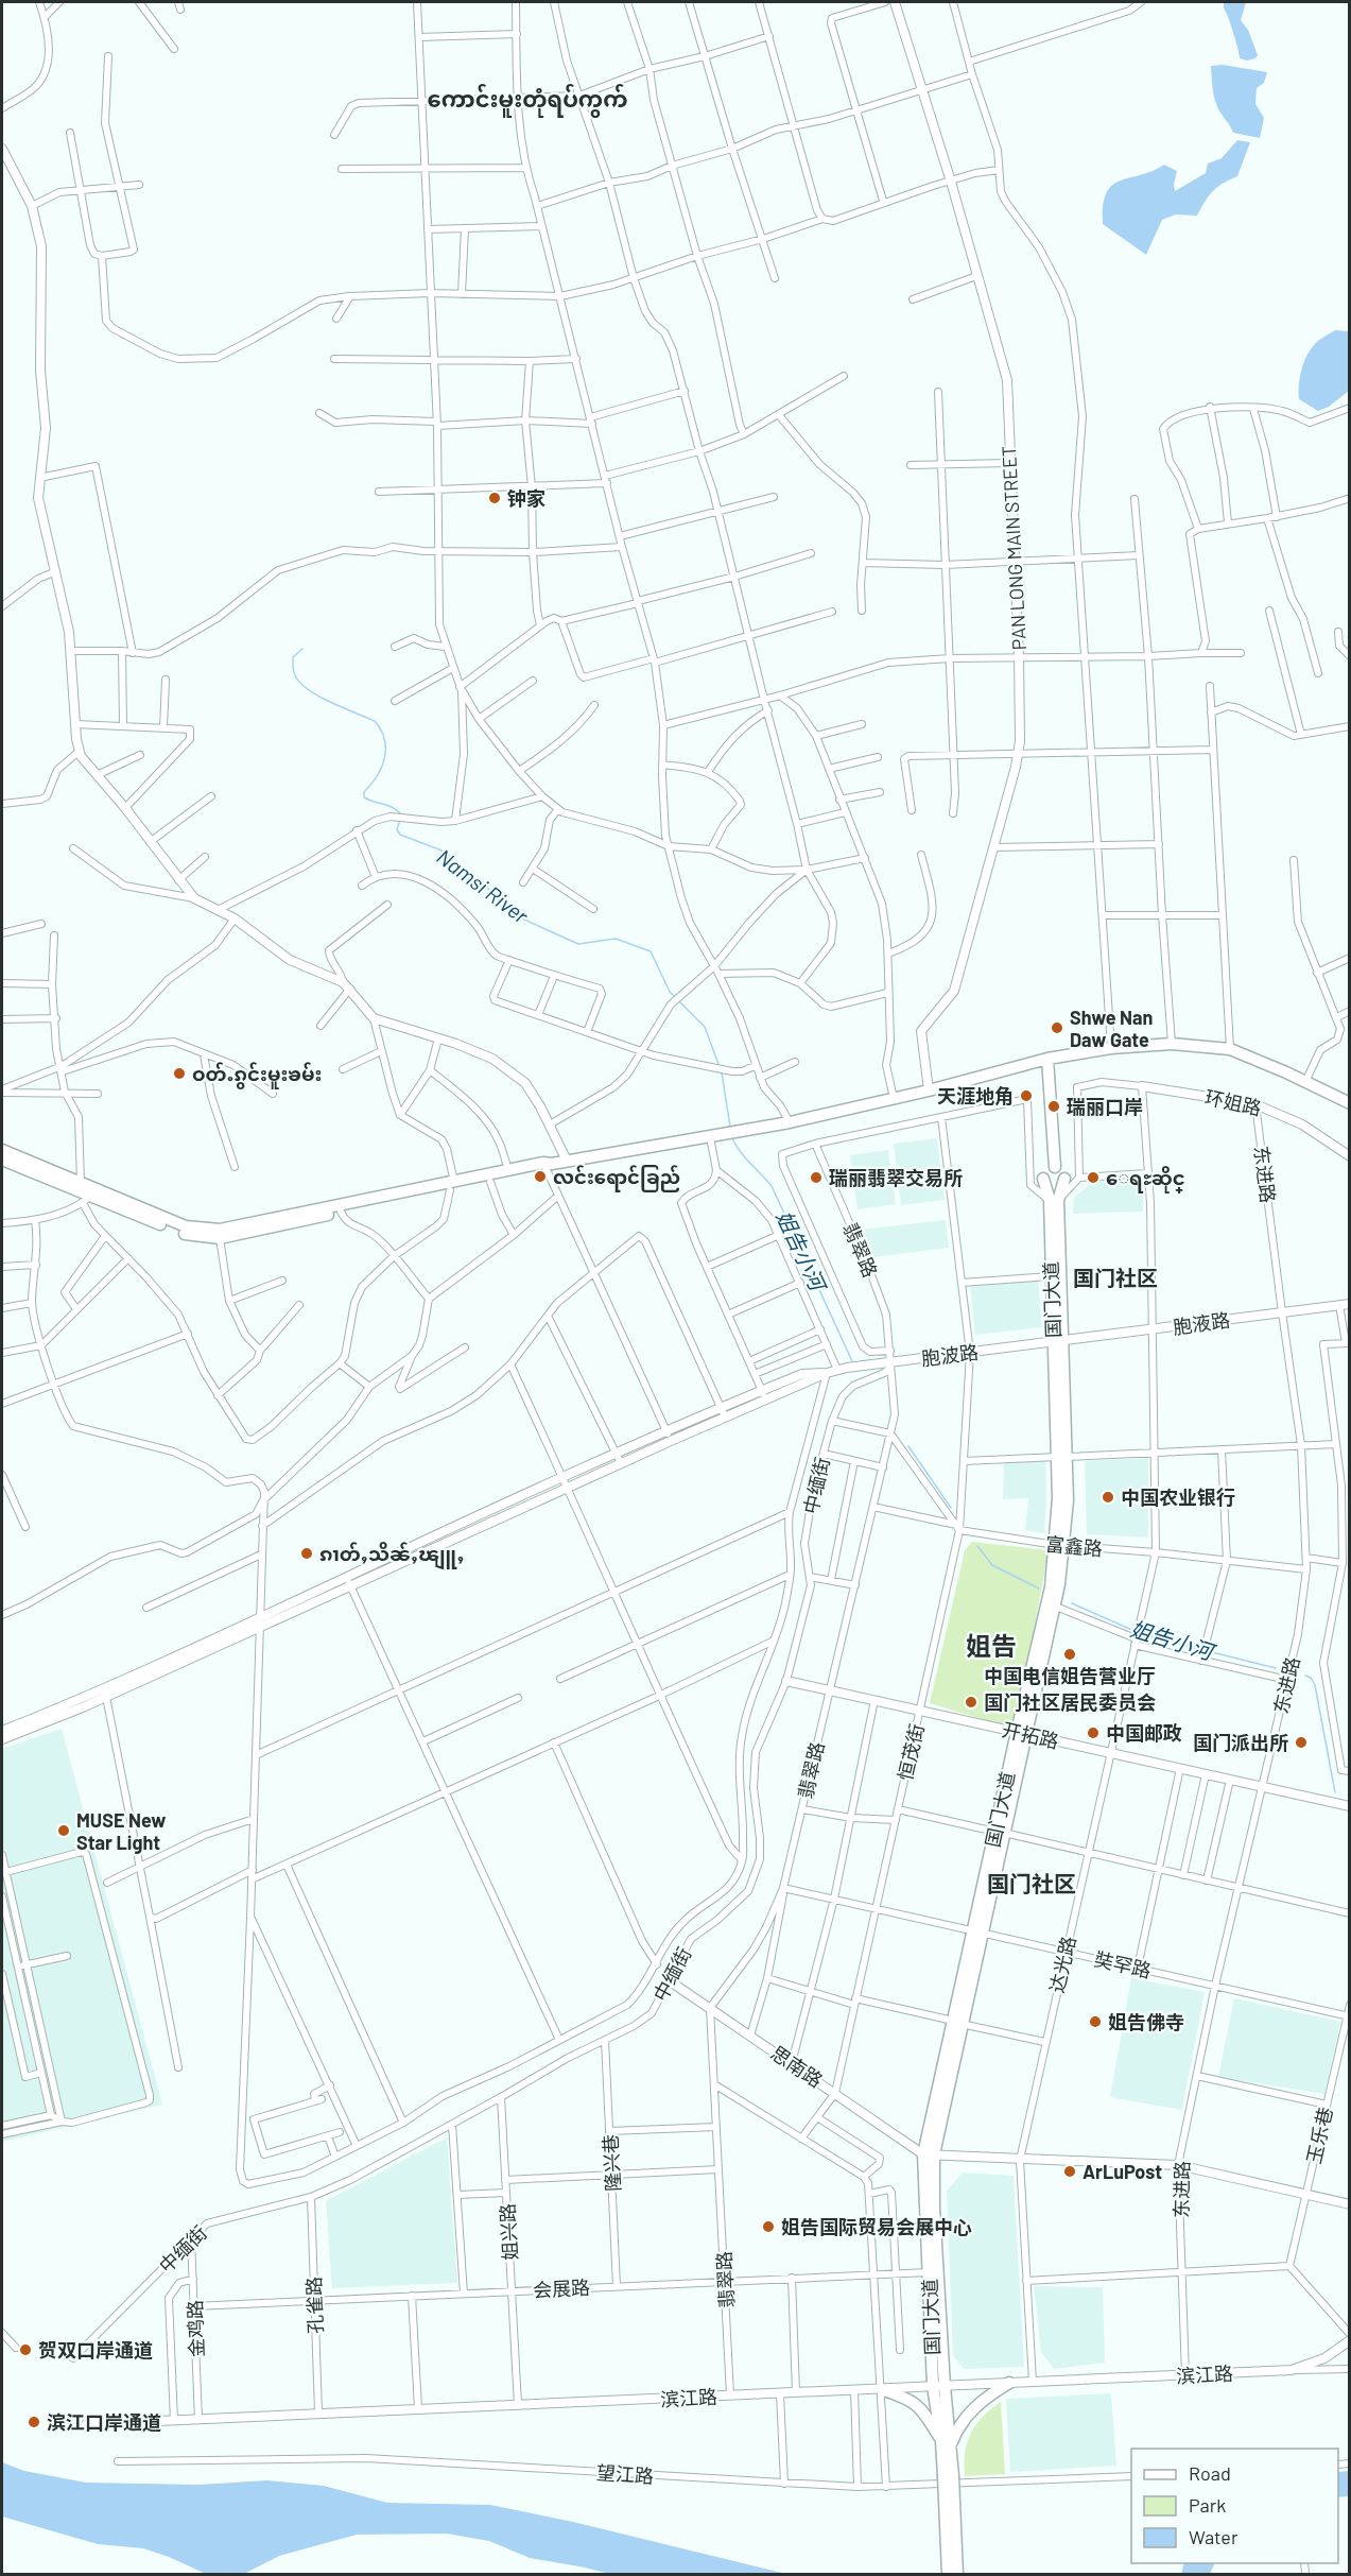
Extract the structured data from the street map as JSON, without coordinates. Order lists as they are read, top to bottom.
{
  "streets": {
    "highway": ["国门大道"],
    "street": [
      "PAN LONG MAIN STREET",
      "环姐路",
      "东进路",
      "翡翠路",
      "胞液路",
      "胞波路",
      "中缅街",
      "富鑫路",
      "开拓路",
      "恒茂街",
      "达光路",
      "奘罕路",
      "思南路",
      "玉乐巷",
      "隆兴巷",
      "姐兴路",
      "会展路",
      "孔雀路",
      "金鸡路",
      "滨江路",
      "望江路"
    ]
  },
  "crossings": [
    ["环姐路", "东进路"],
    ["环姐路", "达光路"],
    ["东进路", "胞液路"],
    ["东进路", "富鑫路"],
    ["东进路", "开拓路"],
    ["东进路", "奘罕路"],
    ["东进路", "滨江路"],
    ["翡翠路", "胞波路"],
    ["翡翠路", "中缅街"],
    ["翡翠路", "富鑫路"],
    ["翡翠路", "开拓路"],
    ["翡翠路", "奘罕路"],
    ["翡翠路", "思南路"],
    ["翡翠路", "会展路"],
    ["翡翠路", "滨江路"],
    ["国门大道", "胞液路"],
    ["国门大道", "胞波路"],
    ["国门大道", "富鑫路"],
    ["国门大道", "开拓路"],
    ["国门大道", "奘罕路"],
    ["国门大道", "思南路"],
    ["国门大道", "会展路"],
    ["国门大道", "滨江路"],
    ["胞液路", "胞波路"],
    ["胞液路", "达光路"],
    ["胞波路", "中缅街"],
    ["胞波路", "恒茂街"],
    ["中缅街", "开拓路"],
    ["中缅街", "思南路"],
    ["中缅街", "隆兴巷"],
    ["中缅街", "姐兴路"],
    ["中缅街", "孔雀路"],
    ["中缅街", "金鸡路"],
    ["富鑫路", "恒茂街"],
    ["富鑫路", "达光路"],
    ["开拓路", "恒茂街"],
    ["开拓路", "达光路"],
    ["恒茂街", "奘罕路"],
    ["恒茂街", "思南路"],
    ["达光路", "奘罕路"],
    ["达光路", "滨江路"],
    ["奘罕路", "玉乐巷"],
    ["隆兴巷", "会展路"],
    ["姐兴路", "会展路"],
    ["姐兴路", "滨江路"],
    ["会展路", "孔雀路"],
    ["会展路", "金鸡路"],
    ["孔雀路", "滨江路"],
    ["金鸡路", "滨江路"]
  ],
  "districts": [
    "ကောင်းမူးတုံရပ်ကွက်",
    "国门社区",
    "姐告",
    "国门社区"
  ],
  "water": ["Namsi River", "姐告小河"],
  "places": [
    "钟家",
    "Shwe Nan Daw Gate",
    "ဝတ်ႉၵွင်းမူးၶမ်း",
    "天涯地角",
    "瑞丽口岸",
    "လင်းရောင်ခြည်",
    "瑞丽翡翠交易所",
    "ေရႊဆိုင္",
    "中国农业银行",
    "ၵၢတ်ႇသိၼ်ႇၽျူႇ",
    "中国电信姐告营业厅",
    "国门社区居民委员会",
    "中国邮政",
    "国门派出所",
    "MUSE New Star Light",
    "姐告佛寺",
    "ArLuPost",
    "姐告国际贸易会展中心",
    "贺双口岸通道",
    "滨江口岸通道"
  ],
  "legend": ["Road", "Park", "Water"]
}
